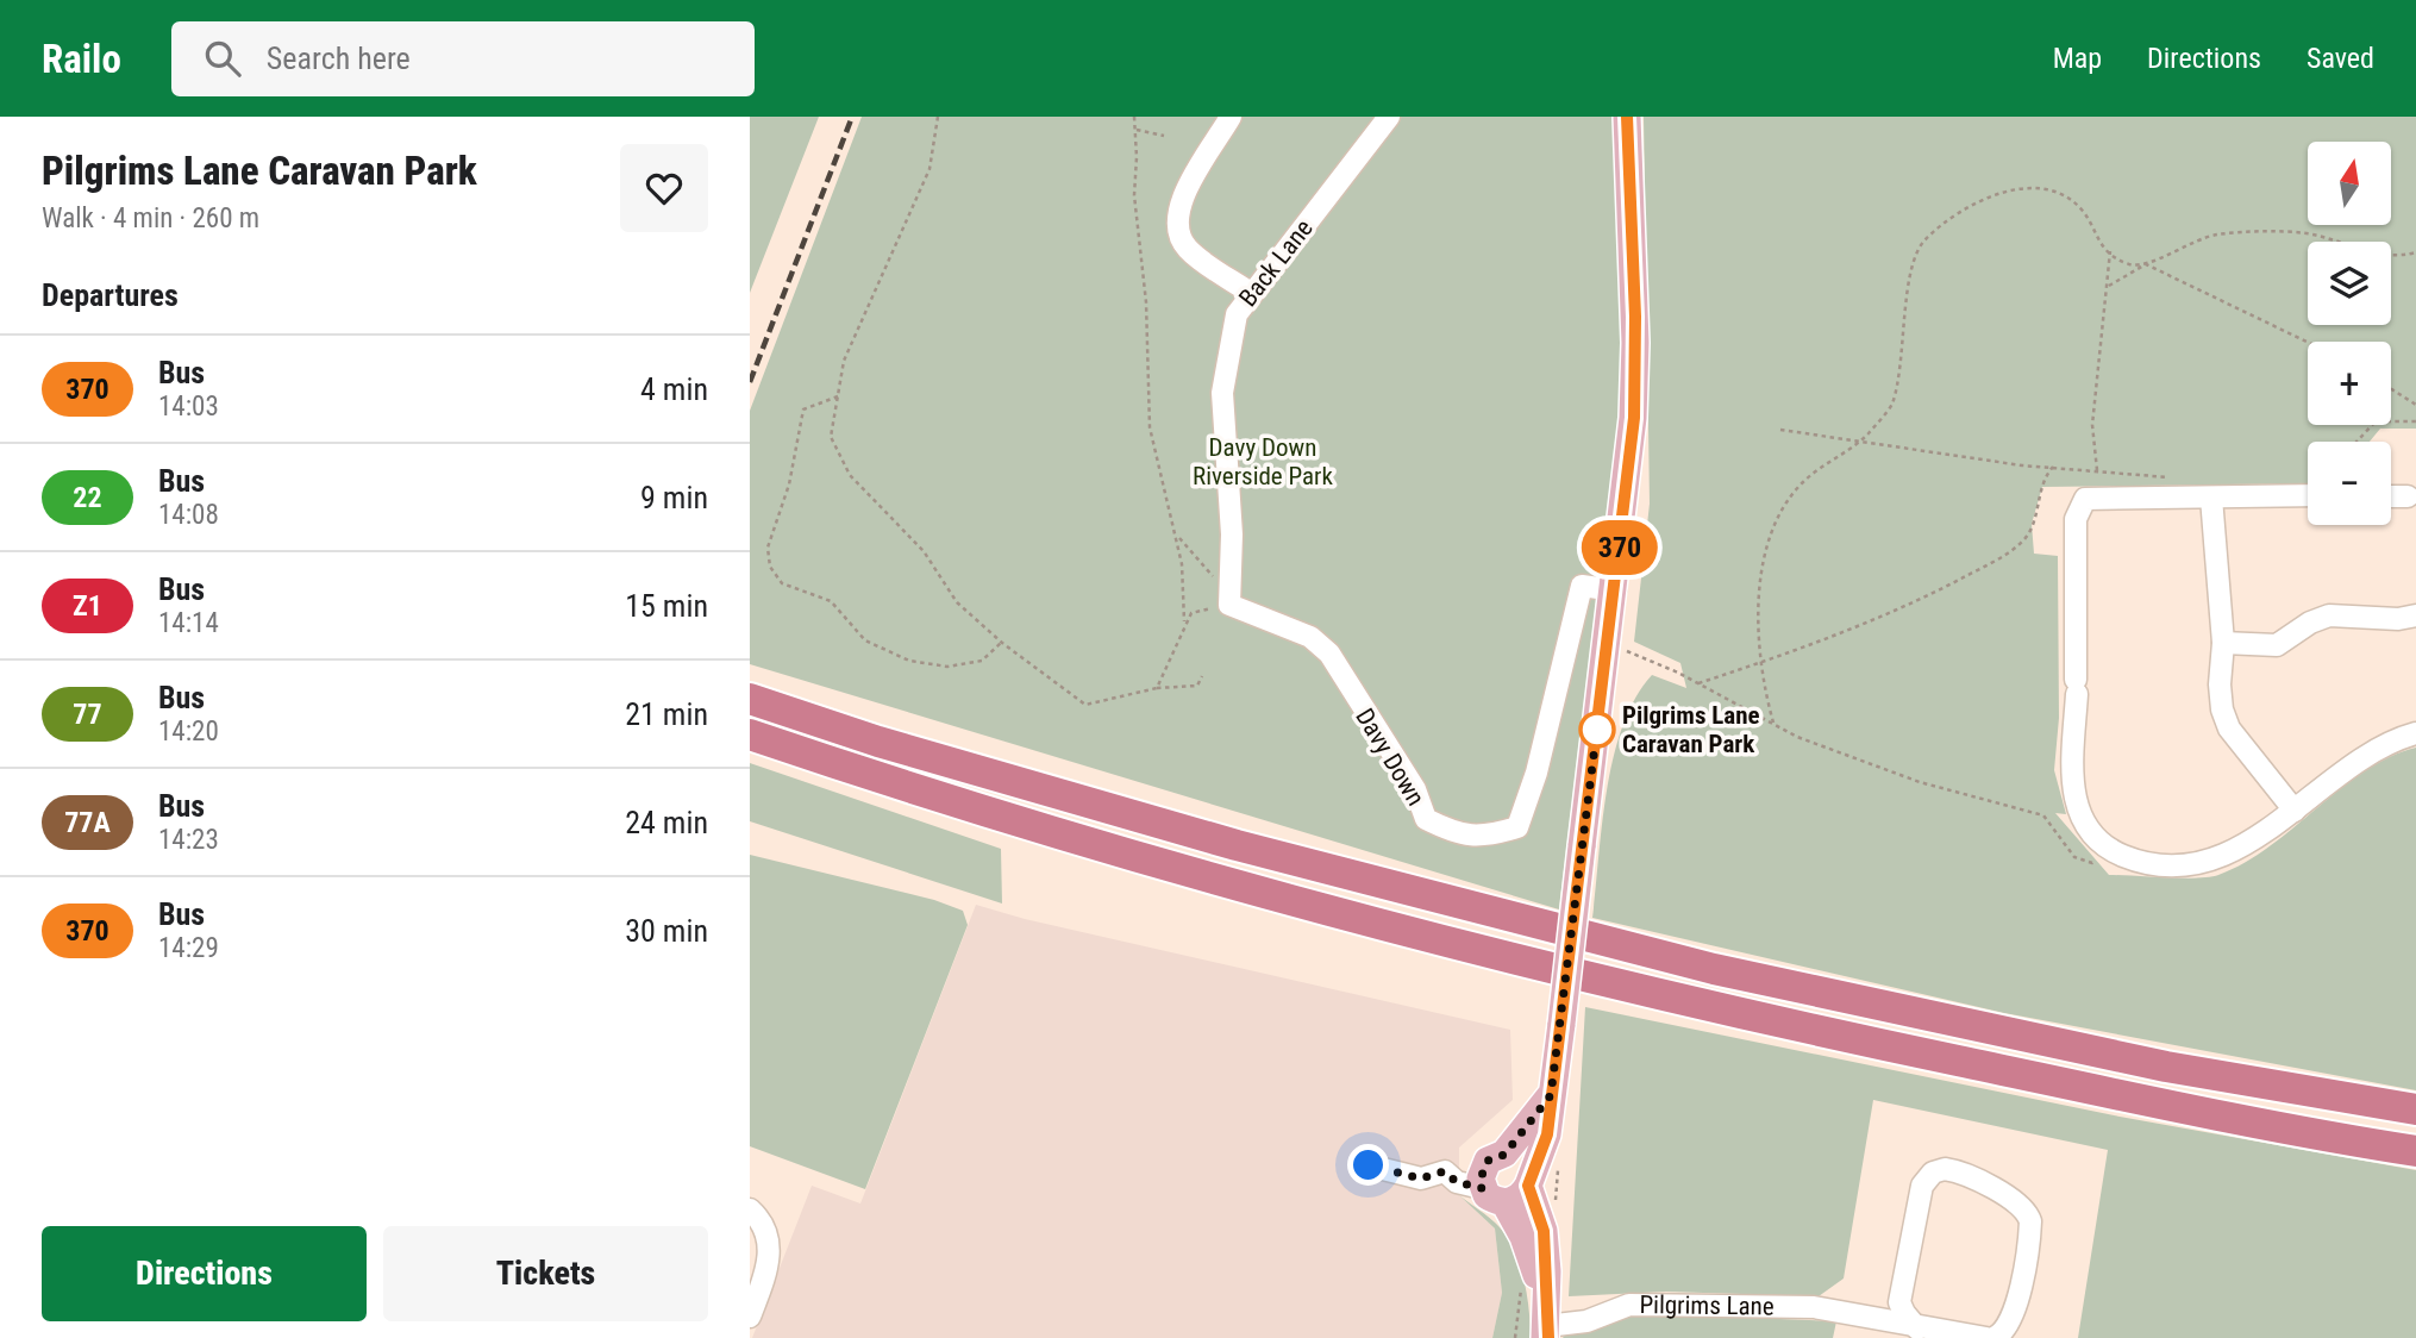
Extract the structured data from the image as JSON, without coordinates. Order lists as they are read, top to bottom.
{
  "streets": {
    "street": ["Back Lane", "Davy Down", "Pilgrims Lane"]
  },
  "crossings": [
    ["Back Lane", "Davy Down"]
  ],
  "parks": ["Davy Down Riverside Park"],
  "places": ["Pilgrims Lane Caravan Park"],
  "lines": ["bus line 370"],
  "north": "top",
  "page": {
    "header": "Railo",
    "search": "Search here",
    "nav": ["Map", "Directions", "Saved"],
    "heading": [
      ["Pilgrims Lane Caravan Park", "Walk · 4 min · 260 m"],
      "Departures"
    ],
    "on_map": "370",
    "map_buttons": ["+", "−"],
    "list": [
      {
        "mark": "370",
        "name": "Bus",
        "note": "14:03",
        "value": "4 min"
      },
      {
        "mark": "22",
        "name": "Bus",
        "note": "14:08",
        "value": "9 min"
      },
      {
        "mark": "Z1",
        "name": "Bus",
        "note": "14:14",
        "value": "15 min"
      },
      {
        "mark": "77",
        "name": "Bus",
        "note": "14:20",
        "value": "21 min"
      },
      {
        "mark": "77A",
        "name": "Bus",
        "note": "14:23",
        "value": "24 min"
      },
      {
        "mark": "370",
        "name": "Bus",
        "note": "14:29",
        "value": "30 min"
      }
    ],
    "buttons": ["Directions", "Tickets"]
  }
}
